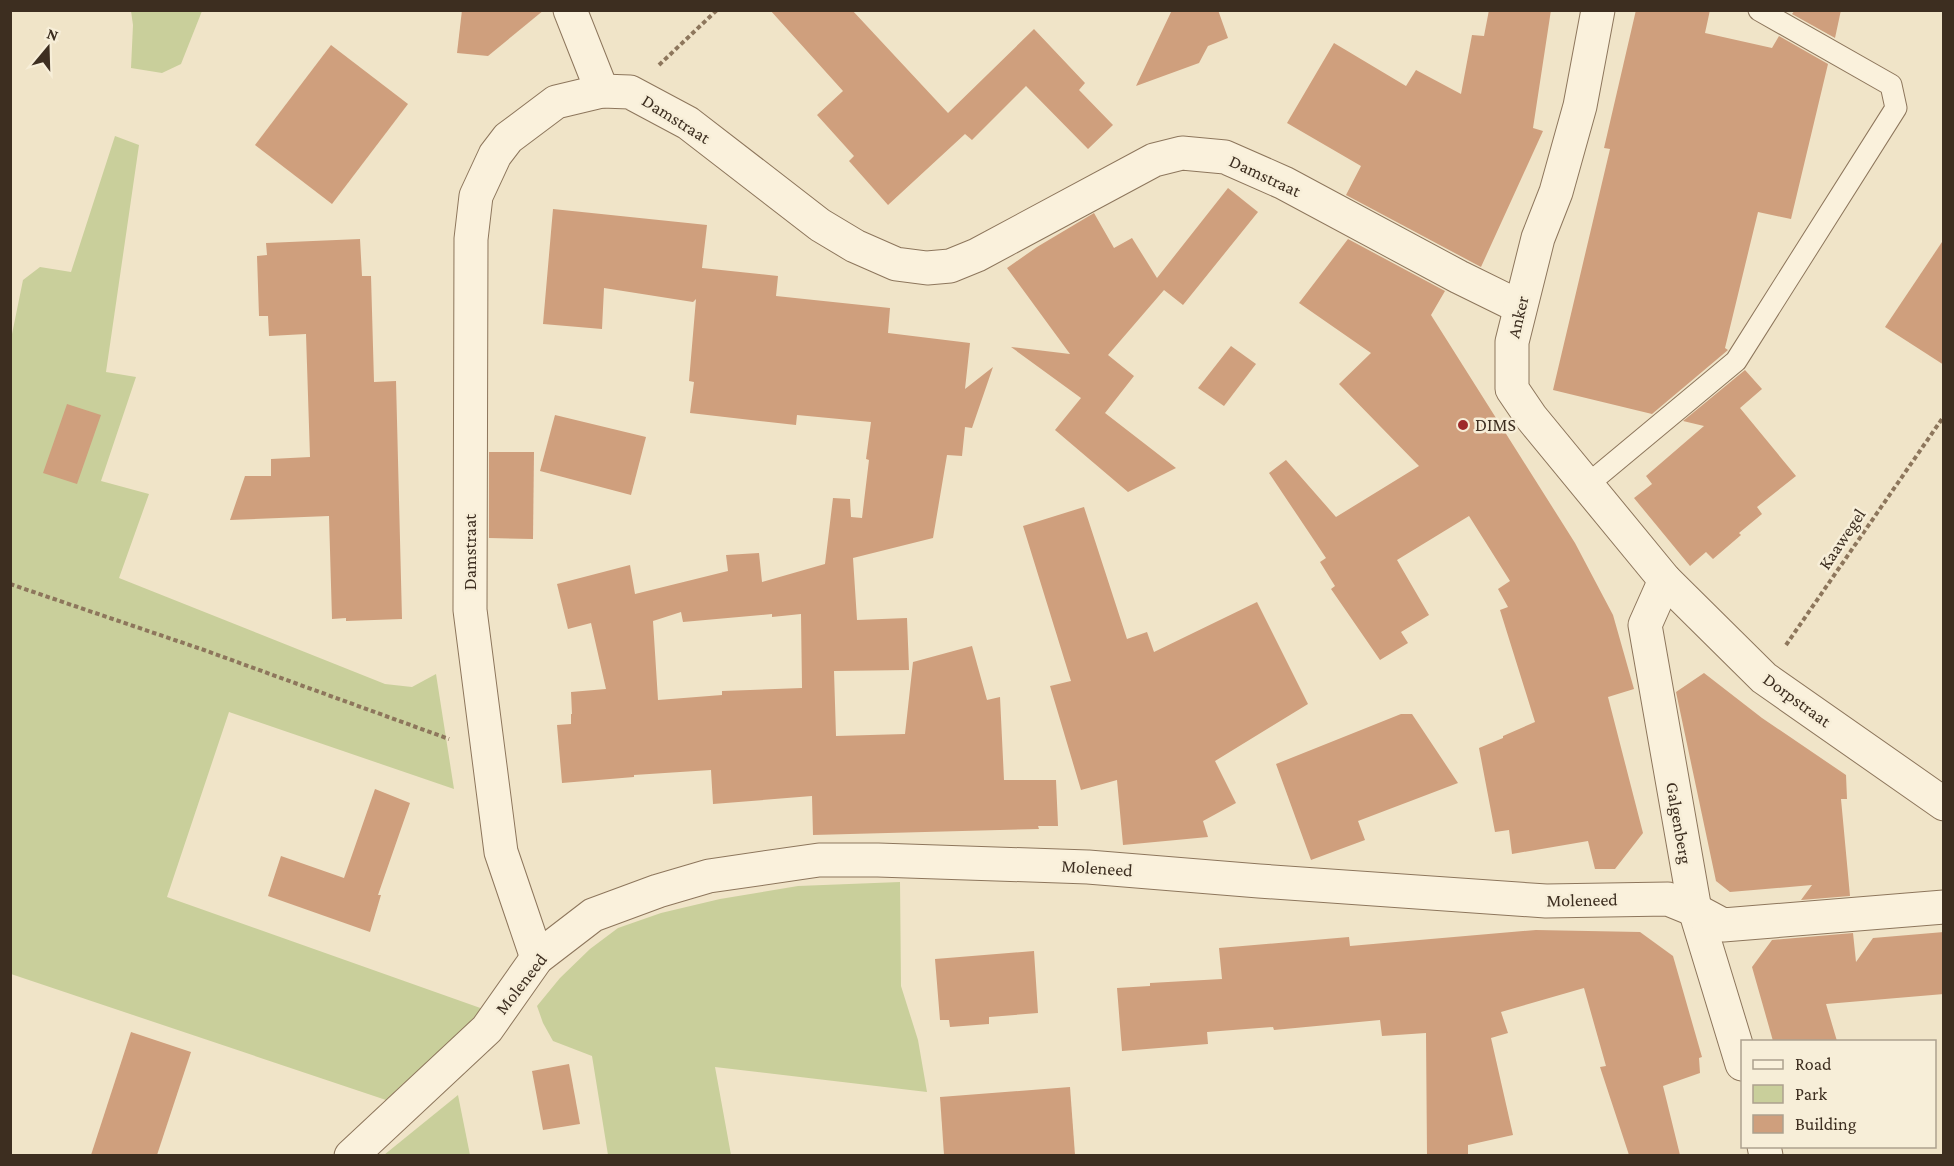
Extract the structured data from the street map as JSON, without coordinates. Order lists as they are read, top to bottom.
{
  "streets": {
    "street": [
      "Damstraat",
      "Anker",
      "Dorpstraat",
      "Galgenberg",
      "Moleneed"
    ],
    "path": ["Kaawegel"]
  },
  "crossings": [
    ["Damstraat", "Anker"],
    ["Damstraat", "Moleneed"],
    ["Anker", "Dorpstraat"],
    ["Anker", "Galgenberg"],
    ["Kaawegel", "Dorpstraat"],
    ["Dorpstraat", "Galgenberg"],
    ["Galgenberg", "Moleneed"]
  ],
  "places": ["DIMS"],
  "legend": ["Road", "Park", "Building"],
  "north": "top"
}
